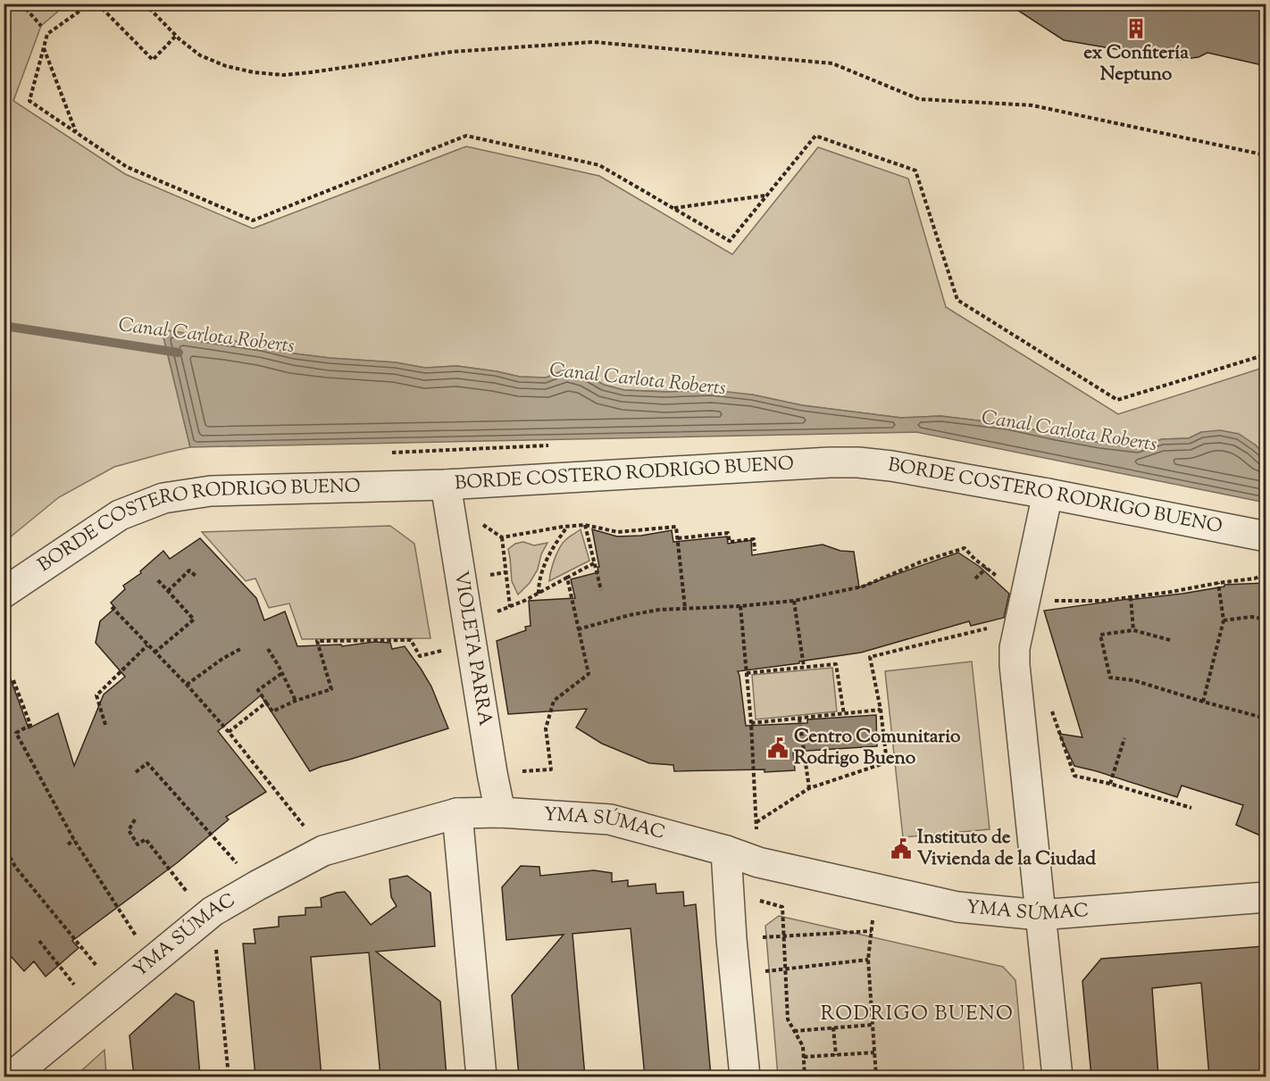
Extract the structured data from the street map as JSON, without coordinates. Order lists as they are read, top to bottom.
{
  "streets": {
    "street": ["BORDE COSTERO RODRIGO BUENO", "VIOLETA PARRA", "YMA SÚMAC"]
  },
  "crossings": [
    ["BORDE COSTERO RODRIGO BUENO", "VIOLETA PARRA"],
    ["VIOLETA PARRA", "YMA SÚMAC"]
  ],
  "districts": ["RODRIGO BUENO"],
  "water": ["Canal Carlota Roberts"],
  "places": {
    "building": ["ex Confitería Neptuno"],
    "public building": ["Centro Comunitario Rodrigo Bueno", "Instituto de Vivienda de la Ciudad"]
  }
}
